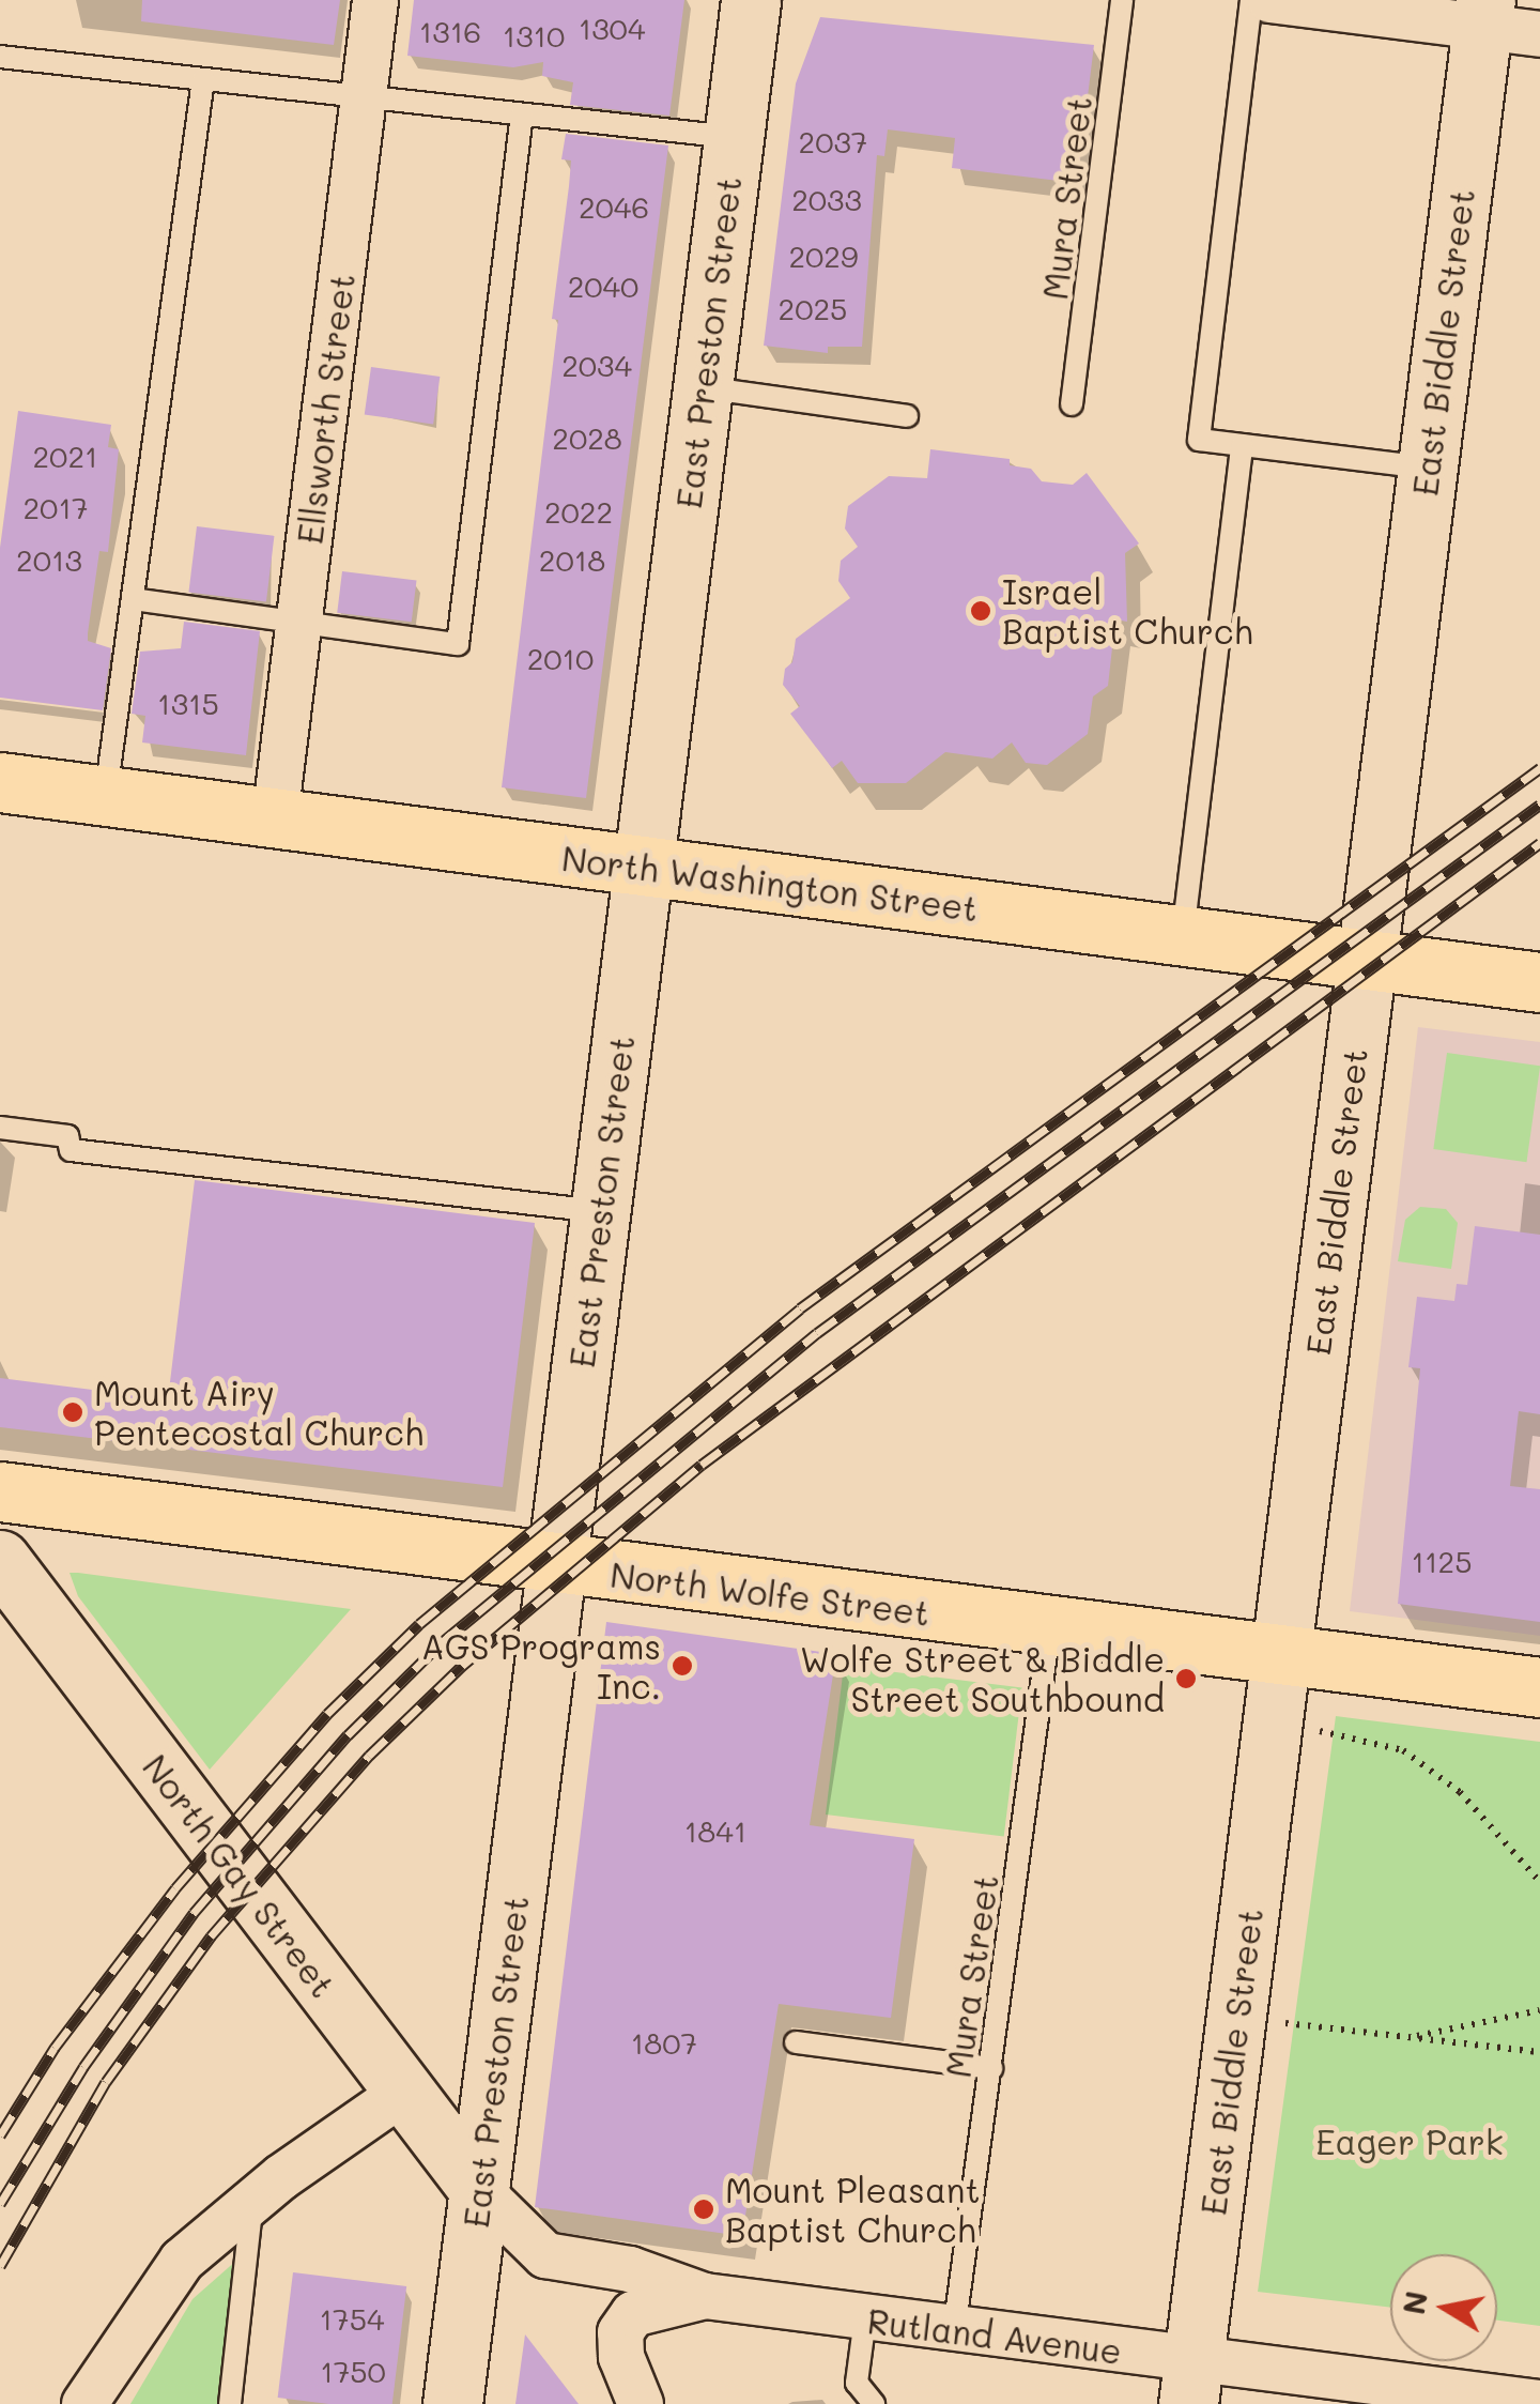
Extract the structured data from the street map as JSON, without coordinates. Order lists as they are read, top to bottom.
{
  "streets": {
    "main road": ["North Washington Street", "North Wolfe Street"],
    "street": [
      "East Preston Street",
      "East Biddle Street",
      "Ellsworth Street",
      "North Gay Street",
      "Rutland Avenue"
    ],
    "lane": ["Mura Street"]
  },
  "crossings": [
    ["Mura Street", "North Wolfe Street"],
    ["Mura Street", "Rutland Avenue"],
    ["East Preston Street", "North Washington Street"],
    ["East Preston Street", "North Wolfe Street"],
    ["East Preston Street", "North Gay Street"],
    ["East Preston Street", "Rutland Avenue"],
    ["East Biddle Street", "North Washington Street"],
    ["East Biddle Street", "North Wolfe Street"],
    ["East Biddle Street", "Rutland Avenue"],
    ["Ellsworth Street", "North Washington Street"],
    ["North Gay Street", "Rutland Avenue"]
  ],
  "parks": ["Eager Park"],
  "places": [
    "Israel Baptist Church",
    "Mount Airy Pentecostal Church",
    "AGS Programs Inc.",
    "Wolfe Street & Biddle Street Southbound",
    "Mount Pleasant Baptist Church"
  ],
  "house_numbers": [
    "1304",
    "1316",
    "1310",
    "2037",
    "2033",
    "2046",
    "2029",
    "2040",
    "2025",
    "2034",
    "2028",
    "2021",
    "2017",
    "2022",
    "2013",
    "2018",
    "2010",
    "1315",
    "1125",
    "1841",
    "1807",
    "1754",
    "1750"
  ],
  "north": "left"
}
